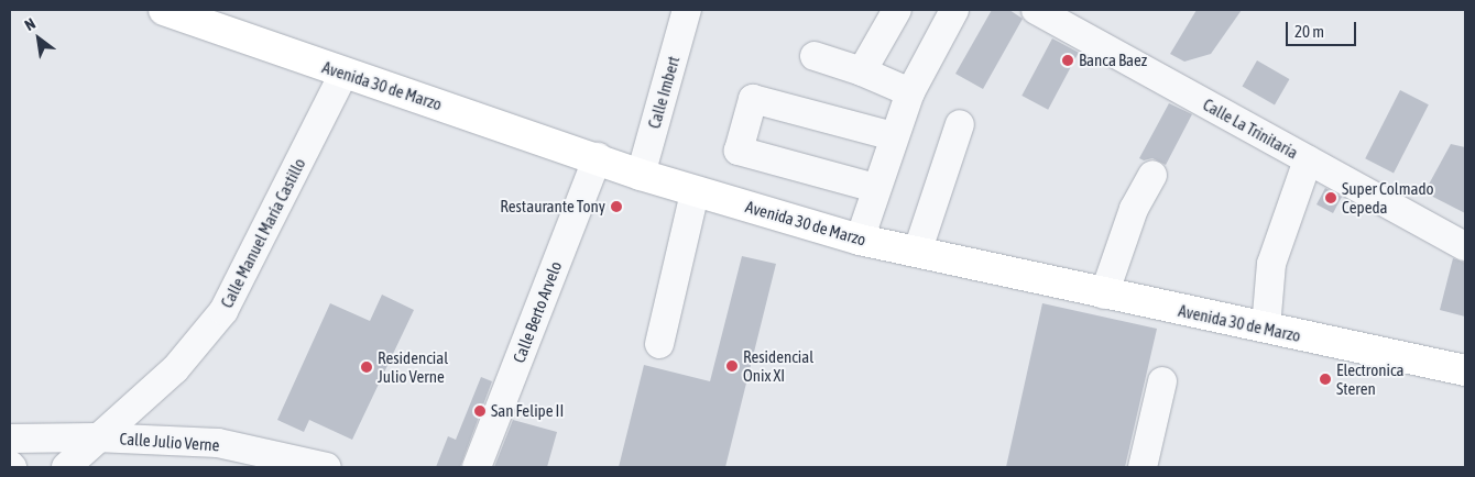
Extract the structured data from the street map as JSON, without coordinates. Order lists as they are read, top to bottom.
{
  "streets": {
    "main road": ["Avenida 30 de Marzo"],
    "street": [
      "Calle Imbert",
      "Calle La Trinitaria",
      "Calle Manuel María Castillo",
      "Calle Berto Arvelo",
      "Calle Julio Verne"
    ]
  },
  "crossings": [
    ["Avenida 30 de Marzo", "Calle Imbert"],
    ["Avenida 30 de Marzo", "Calle Manuel María Castillo"],
    ["Avenida 30 de Marzo", "Calle Berto Arvelo"],
    ["Calle Manuel María Castillo", "Calle Julio Verne"]
  ],
  "places": [
    "Banca Baez",
    "Super Colmado Cepeda",
    "Restaurante Tony",
    "Residencial Onix XI",
    "Residencial Julio Verne",
    "Electronica Steren",
    "San Felipe II"
  ],
  "scale_bar": "20 m",
  "north": "top left"
}
